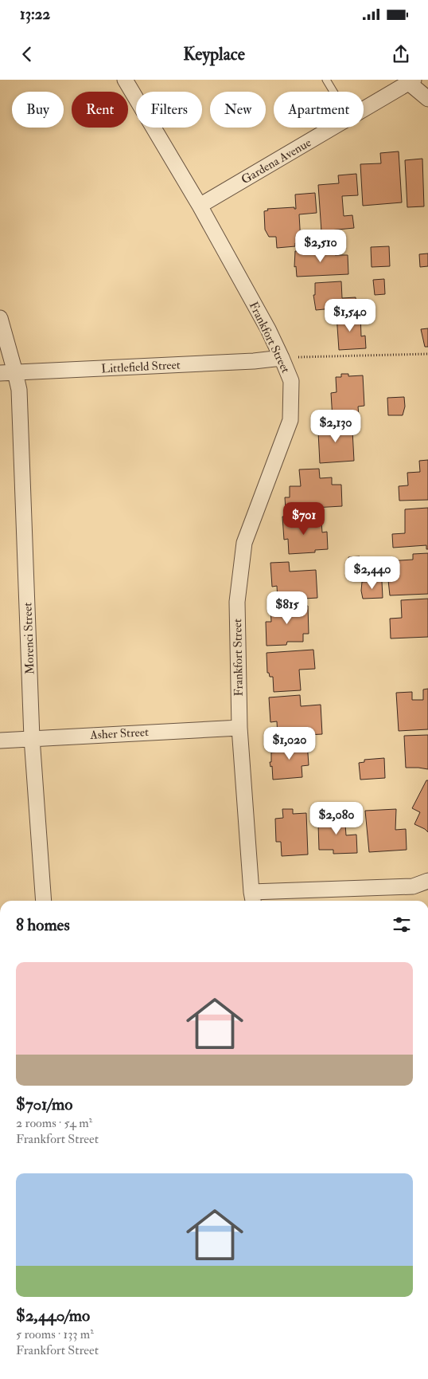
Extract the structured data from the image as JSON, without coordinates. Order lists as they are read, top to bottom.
{
  "streets": {
    "street": [
      "Gardena Avenue",
      "Frankfort Street",
      "Littlefield Street",
      "Morenci Street",
      "Asher Street"
    ]
  },
  "crossings": [
    ["Gardena Avenue", "Frankfort Street"],
    ["Frankfort Street", "Littlefield Street"],
    ["Frankfort Street", "Asher Street"],
    ["Littlefield Street", "Morenci Street"],
    ["Morenci Street", "Asher Street"]
  ],
  "page": {
    "status": "13:22",
    "header": "Keyplace",
    "chip": [
      "Buy",
      "Rent",
      "Filters",
      "New",
      "Apartment"
    ],
    "price": [
      "$2,510",
      "$1,540",
      "$2,130",
      "$701",
      "$2,440",
      "$815",
      "$1,020",
      "$2,080"
    ],
    "heading": "8 homes",
    "list": [
      {
        "name": "$701/mo",
        "note": "2 rooms · 54 m² · Frankfort Street"
      },
      {
        "name": "$2,440/mo",
        "note": "5 rooms · 133 m² · Frankfort Street"
      }
    ]
  }
}
